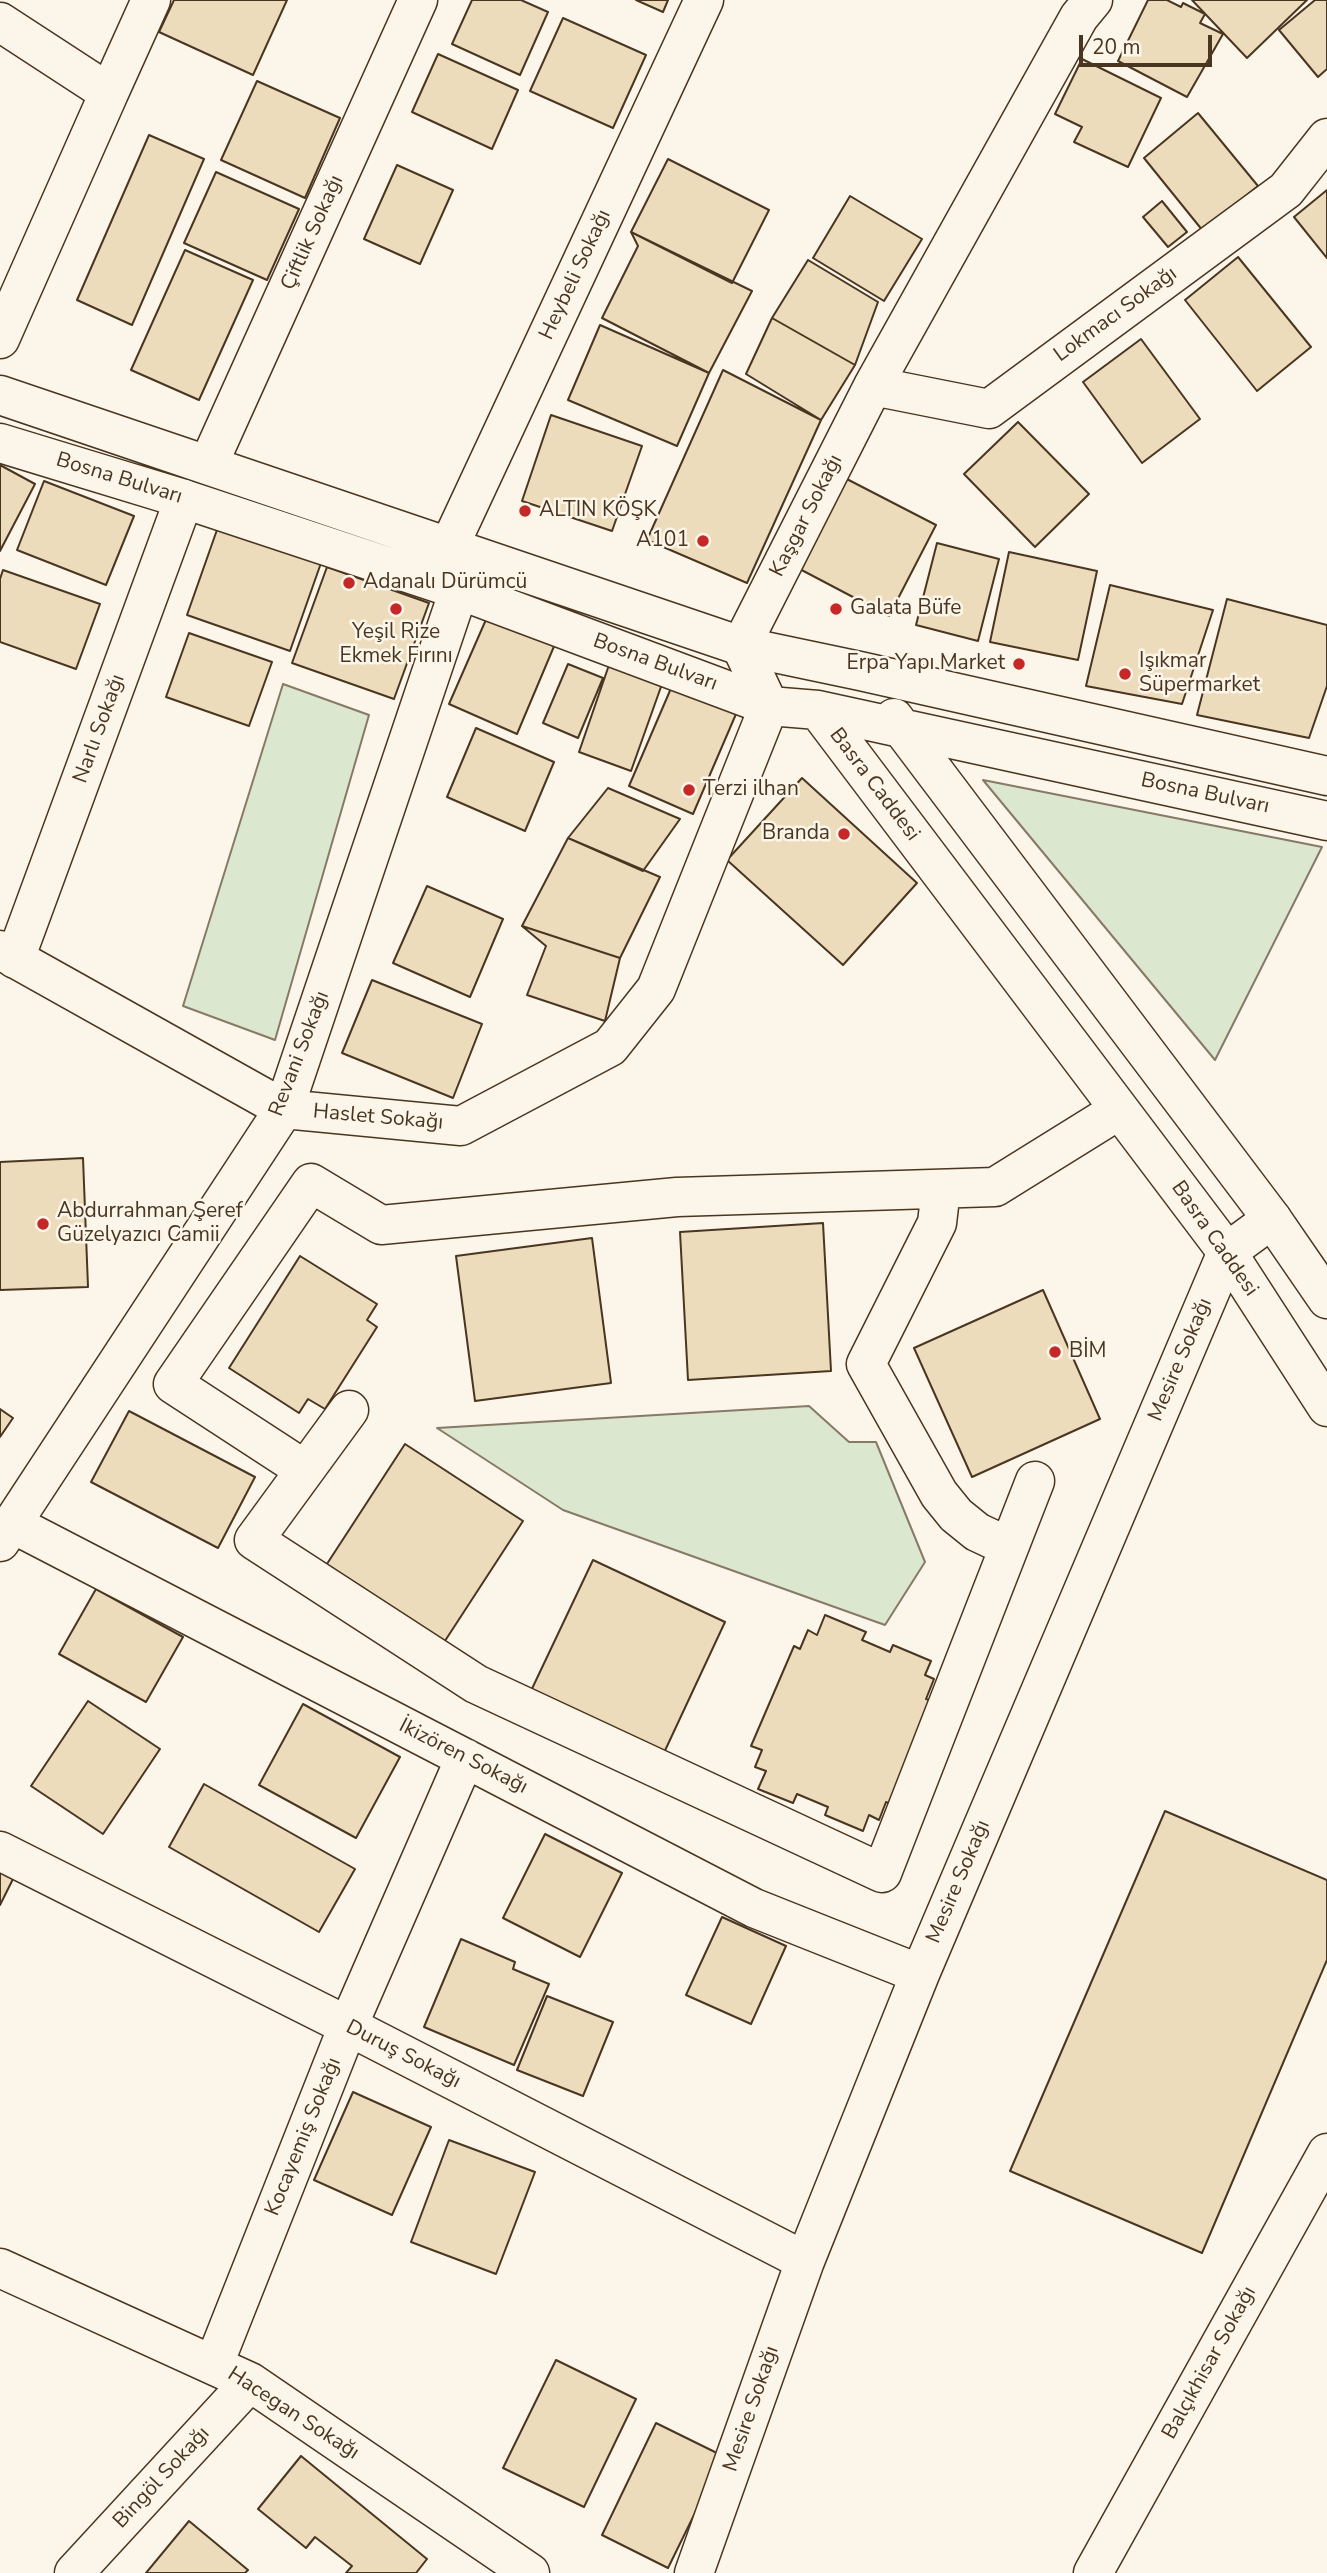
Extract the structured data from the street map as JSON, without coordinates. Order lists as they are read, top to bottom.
{
  "streets": {
    "street": [
      "Çiftlik Sokağı",
      "Heybeli Sokağı",
      "Lokmacı Sokağı",
      "Bosna Bulvarı",
      "Kaşgar Sokağı",
      "Narlı Sokağı",
      "Basra Caddesi",
      "Revani Sokağı",
      "Haslet Sokağı",
      "Mesire Sokağı",
      "İkizören Sokağı",
      "Duruş Sokağı",
      "Kocayemiş Sokağı",
      "Balçıkhisar Sokağı",
      "Hacegan Sokağı",
      "Bingöl Sokağı"
    ]
  },
  "crossings": [
    ["Çiftlik Sokağı", "Bosna Bulvarı"],
    ["Heybeli Sokağı", "Bosna Bulvarı"],
    ["Lokmacı Sokağı", "Kaşgar Sokağı"],
    ["Bosna Bulvarı", "Kaşgar Sokağı"],
    ["Bosna Bulvarı", "Narlı Sokağı"],
    ["Bosna Bulvarı", "Basra Caddesi"],
    ["Bosna Bulvarı", "Revani Sokağı"],
    ["Bosna Bulvarı", "Haslet Sokağı"],
    ["Narlı Sokağı", "Haslet Sokağı"],
    ["Basra Caddesi", "Mesire Sokağı"],
    ["Revani Sokağı", "Haslet Sokağı"],
    ["Revani Sokağı", "İkizören Sokağı"],
    ["Mesire Sokağı", "İkizören Sokağı"],
    ["Mesire Sokağı", "Duruş Sokağı"],
    ["İkizören Sokağı", "Kocayemiş Sokağı"],
    ["Duruş Sokağı", "Kocayemiş Sokağı"],
    ["Kocayemiş Sokağı", "Hacegan Sokağı"],
    ["Hacegan Sokağı", "Bingöl Sokağı"]
  ],
  "places": [
    "ALTIN KÖŞK",
    "A101",
    "Adanalı Dürümcü",
    "Yeşil Rize Ekmek Fırını",
    "Galata Büfe",
    "Erpa Yapı Market",
    "Işıkmar Süpermarket",
    "Terzi ilhan",
    "Branda",
    "Abdurrahman Şeref Güzelyazıcı Camii",
    "BİM"
  ],
  "scale_bar": "20 m"
}
